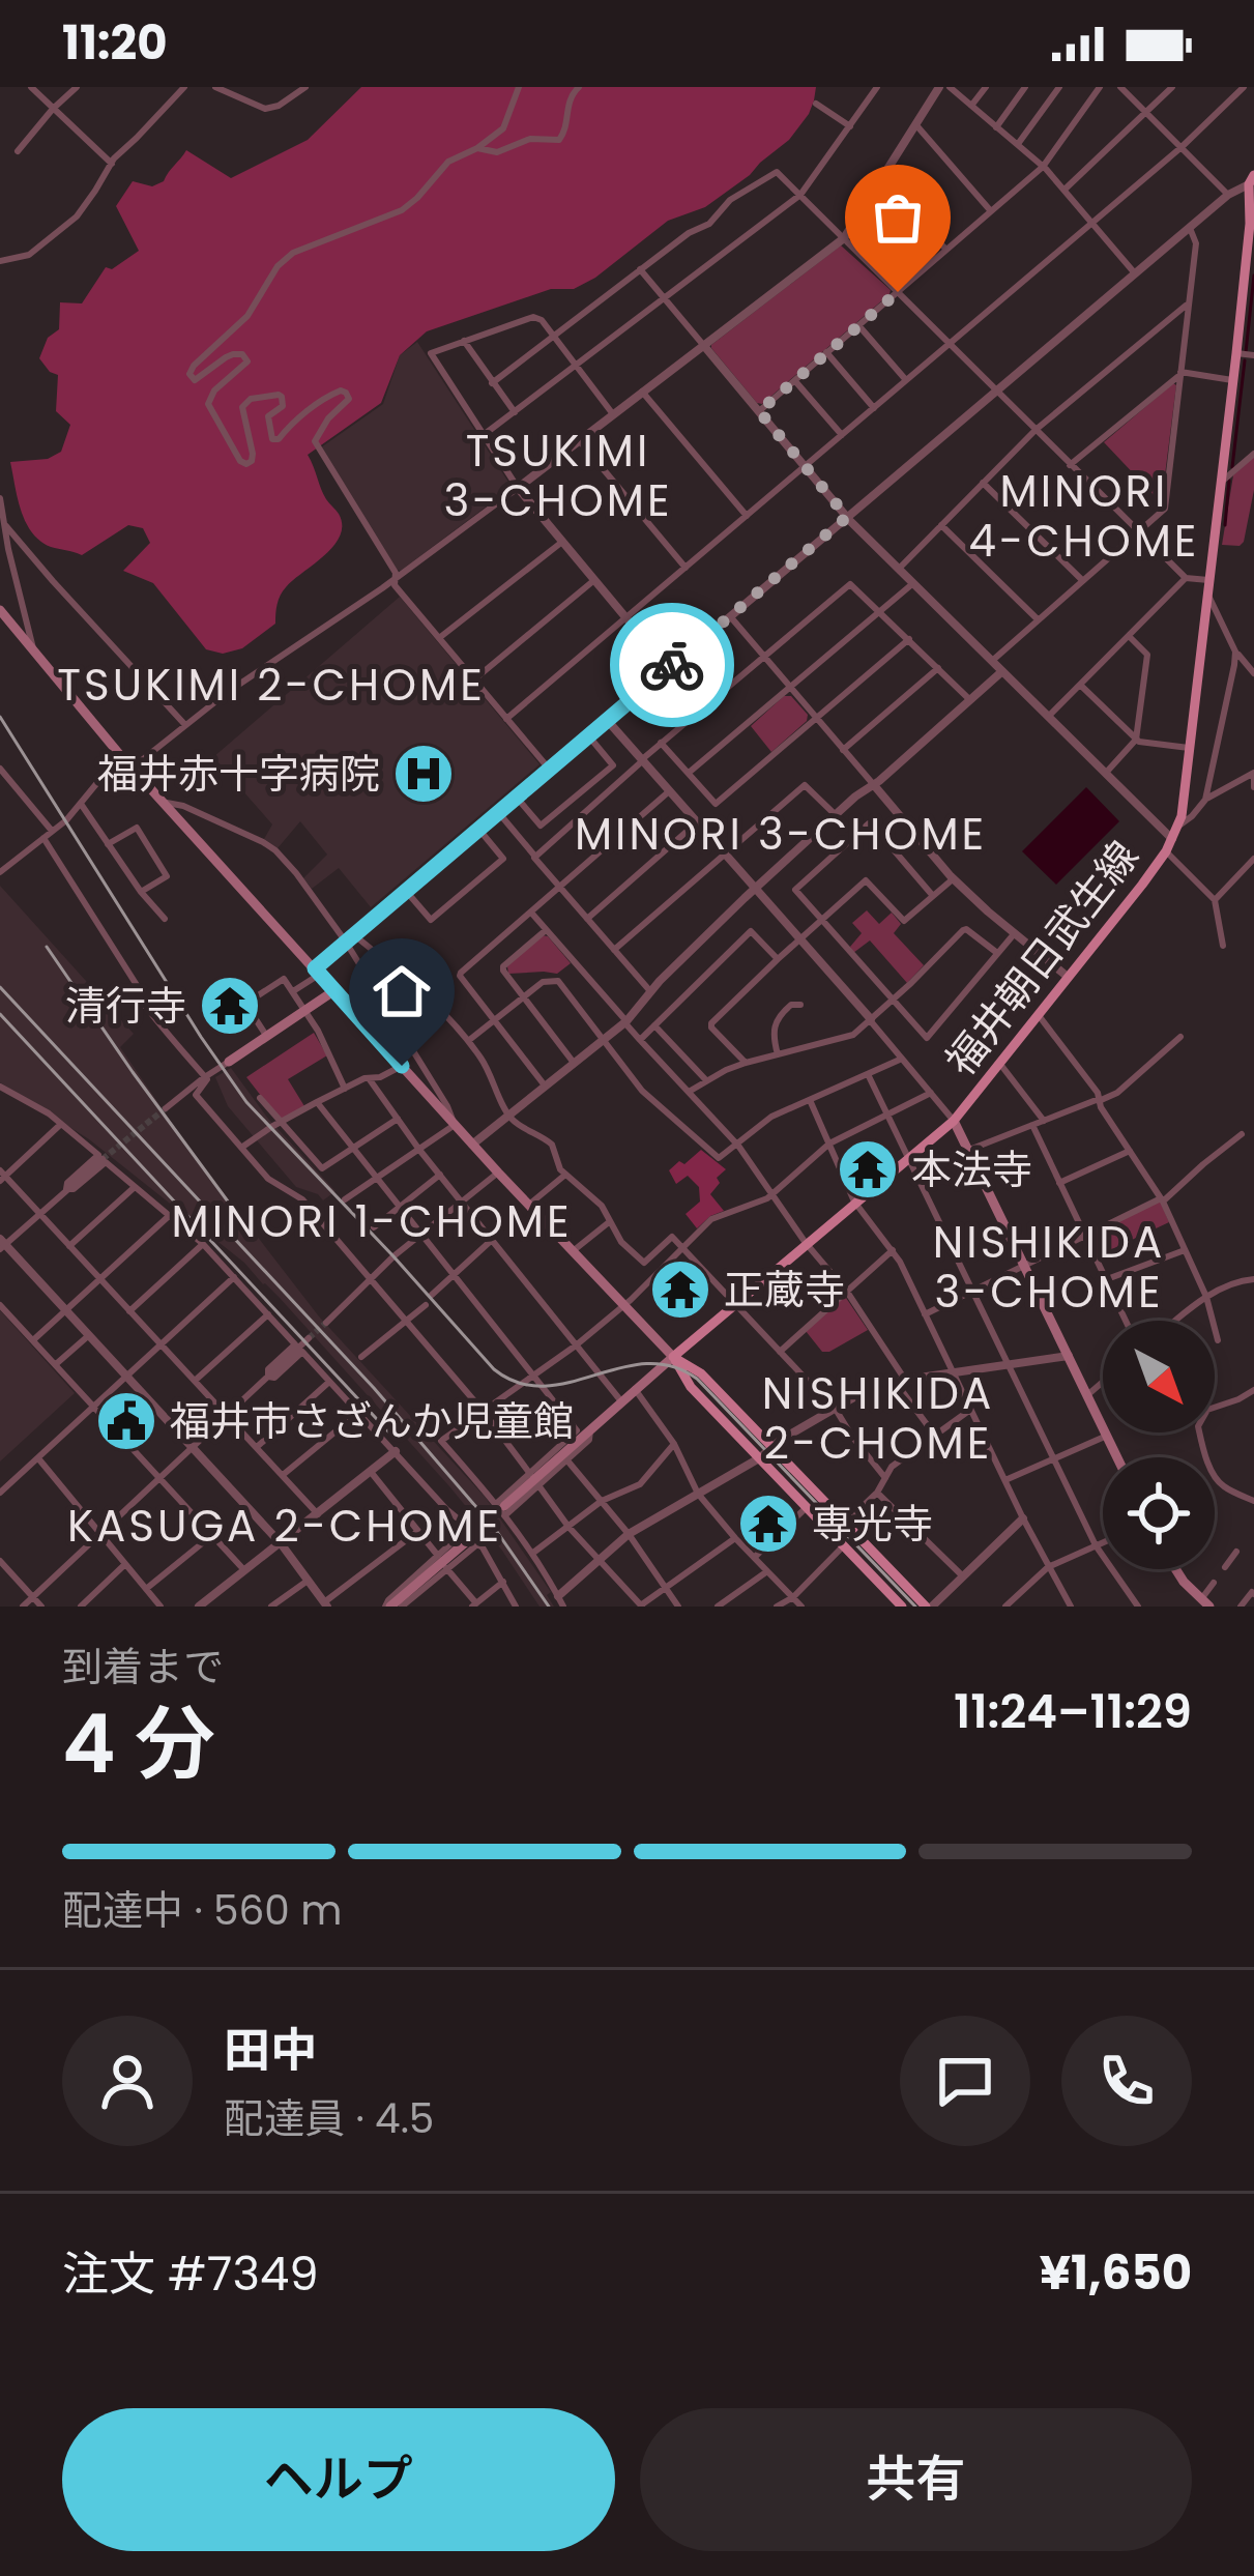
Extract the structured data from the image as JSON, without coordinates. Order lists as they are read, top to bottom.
{
  "streets": {
    "main road": ["福井朝日武生線"]
  },
  "districts": [
    "TSUKIMI 3-CHOME",
    "MINORI 4-CHOME",
    "TSUKIMI 2-CHOME",
    "MINORI 3-CHOME",
    "MINORI 1-CHOME",
    "NISHIKIDA 3-CHOME",
    "NISHIKIDA 2-CHOME",
    "KASUGA 2-CHOME"
  ],
  "places": {
    "hospital": ["福井赤十字病院"],
    "temple": [
      "清行寺",
      "本法寺",
      "正蔵寺",
      "専光寺"
    ],
    "public building": ["福井市さざんか児童館"]
  },
  "north": "bottom right",
  "page": {
    "status": "11:20",
    "heading": ["4 分", "到着まで", "11:24–11:29"],
    "panel": [
      "田中",
      "配達員 · 4.5",
      "注文 #7349",
      "¥1,650"
    ],
    "bar": "配達中 · 560 m",
    "buttons": ["ヘルプ", "共有"]
  }
}
